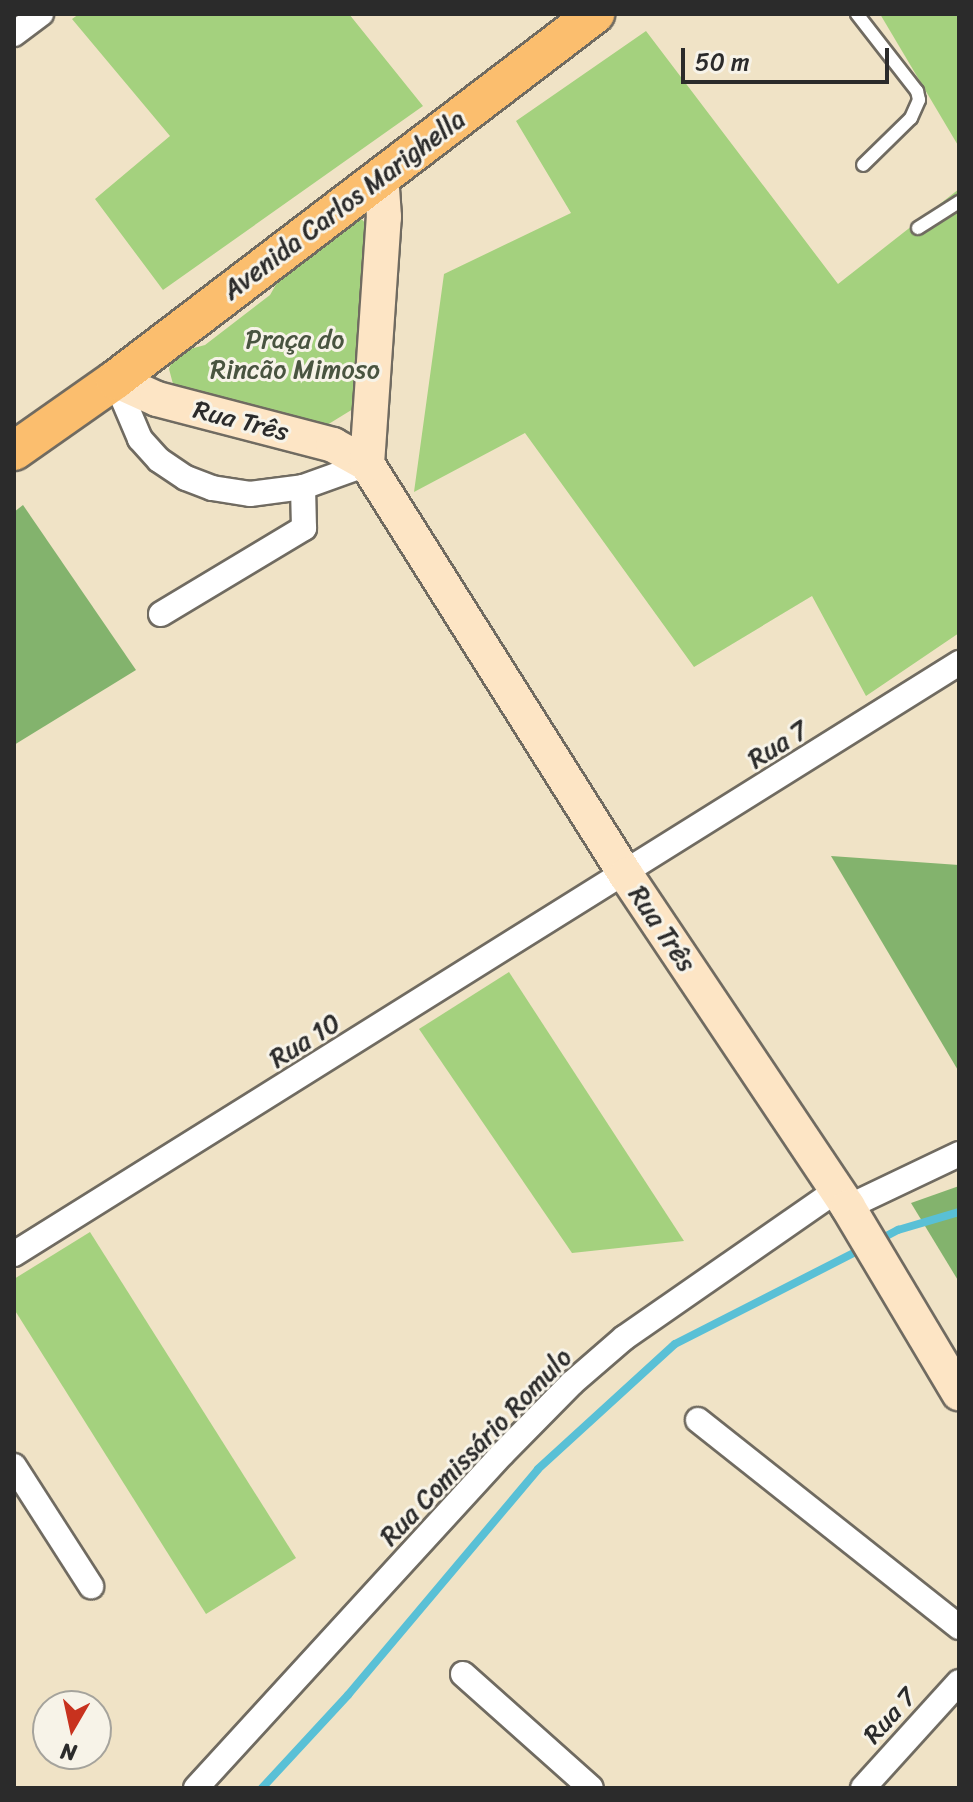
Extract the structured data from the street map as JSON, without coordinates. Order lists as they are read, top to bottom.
{
  "streets": {
    "main road": ["Avenida Carlos Marighella", "Rua Três"],
    "street": ["Rua 7", "Rua 10", "Rua Comissário Romulo"]
  },
  "crossings": [
    ["Avenida Carlos Marighella", "Rua Três"],
    ["Rua Três", "Rua 7"],
    ["Rua Três", "Rua 10"],
    ["Rua Três", "Rua Comissário Romulo"],
    ["Rua 7", "Rua 10"]
  ],
  "parks": ["Praça do Rincão Mimoso"],
  "scale_bar": "50 m",
  "north": "bottom"
}
